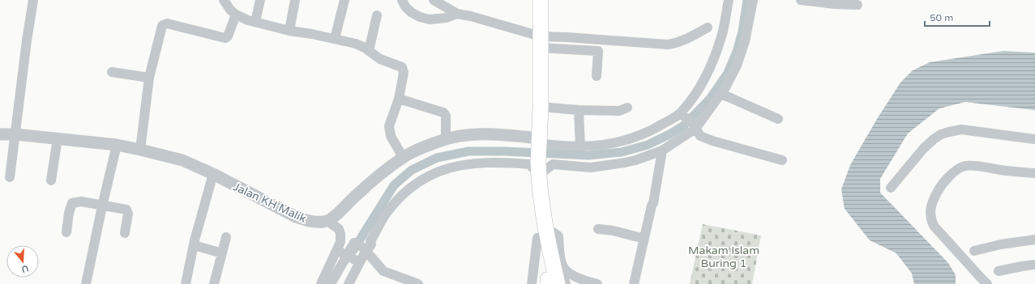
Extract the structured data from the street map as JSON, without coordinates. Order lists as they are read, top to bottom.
{
  "streets": {
    "street": ["Jalan KH Malik"]
  },
  "parks": ["Makam Islam Buring 1"],
  "scale_bar": "50 m",
  "north": "bottom"
}
